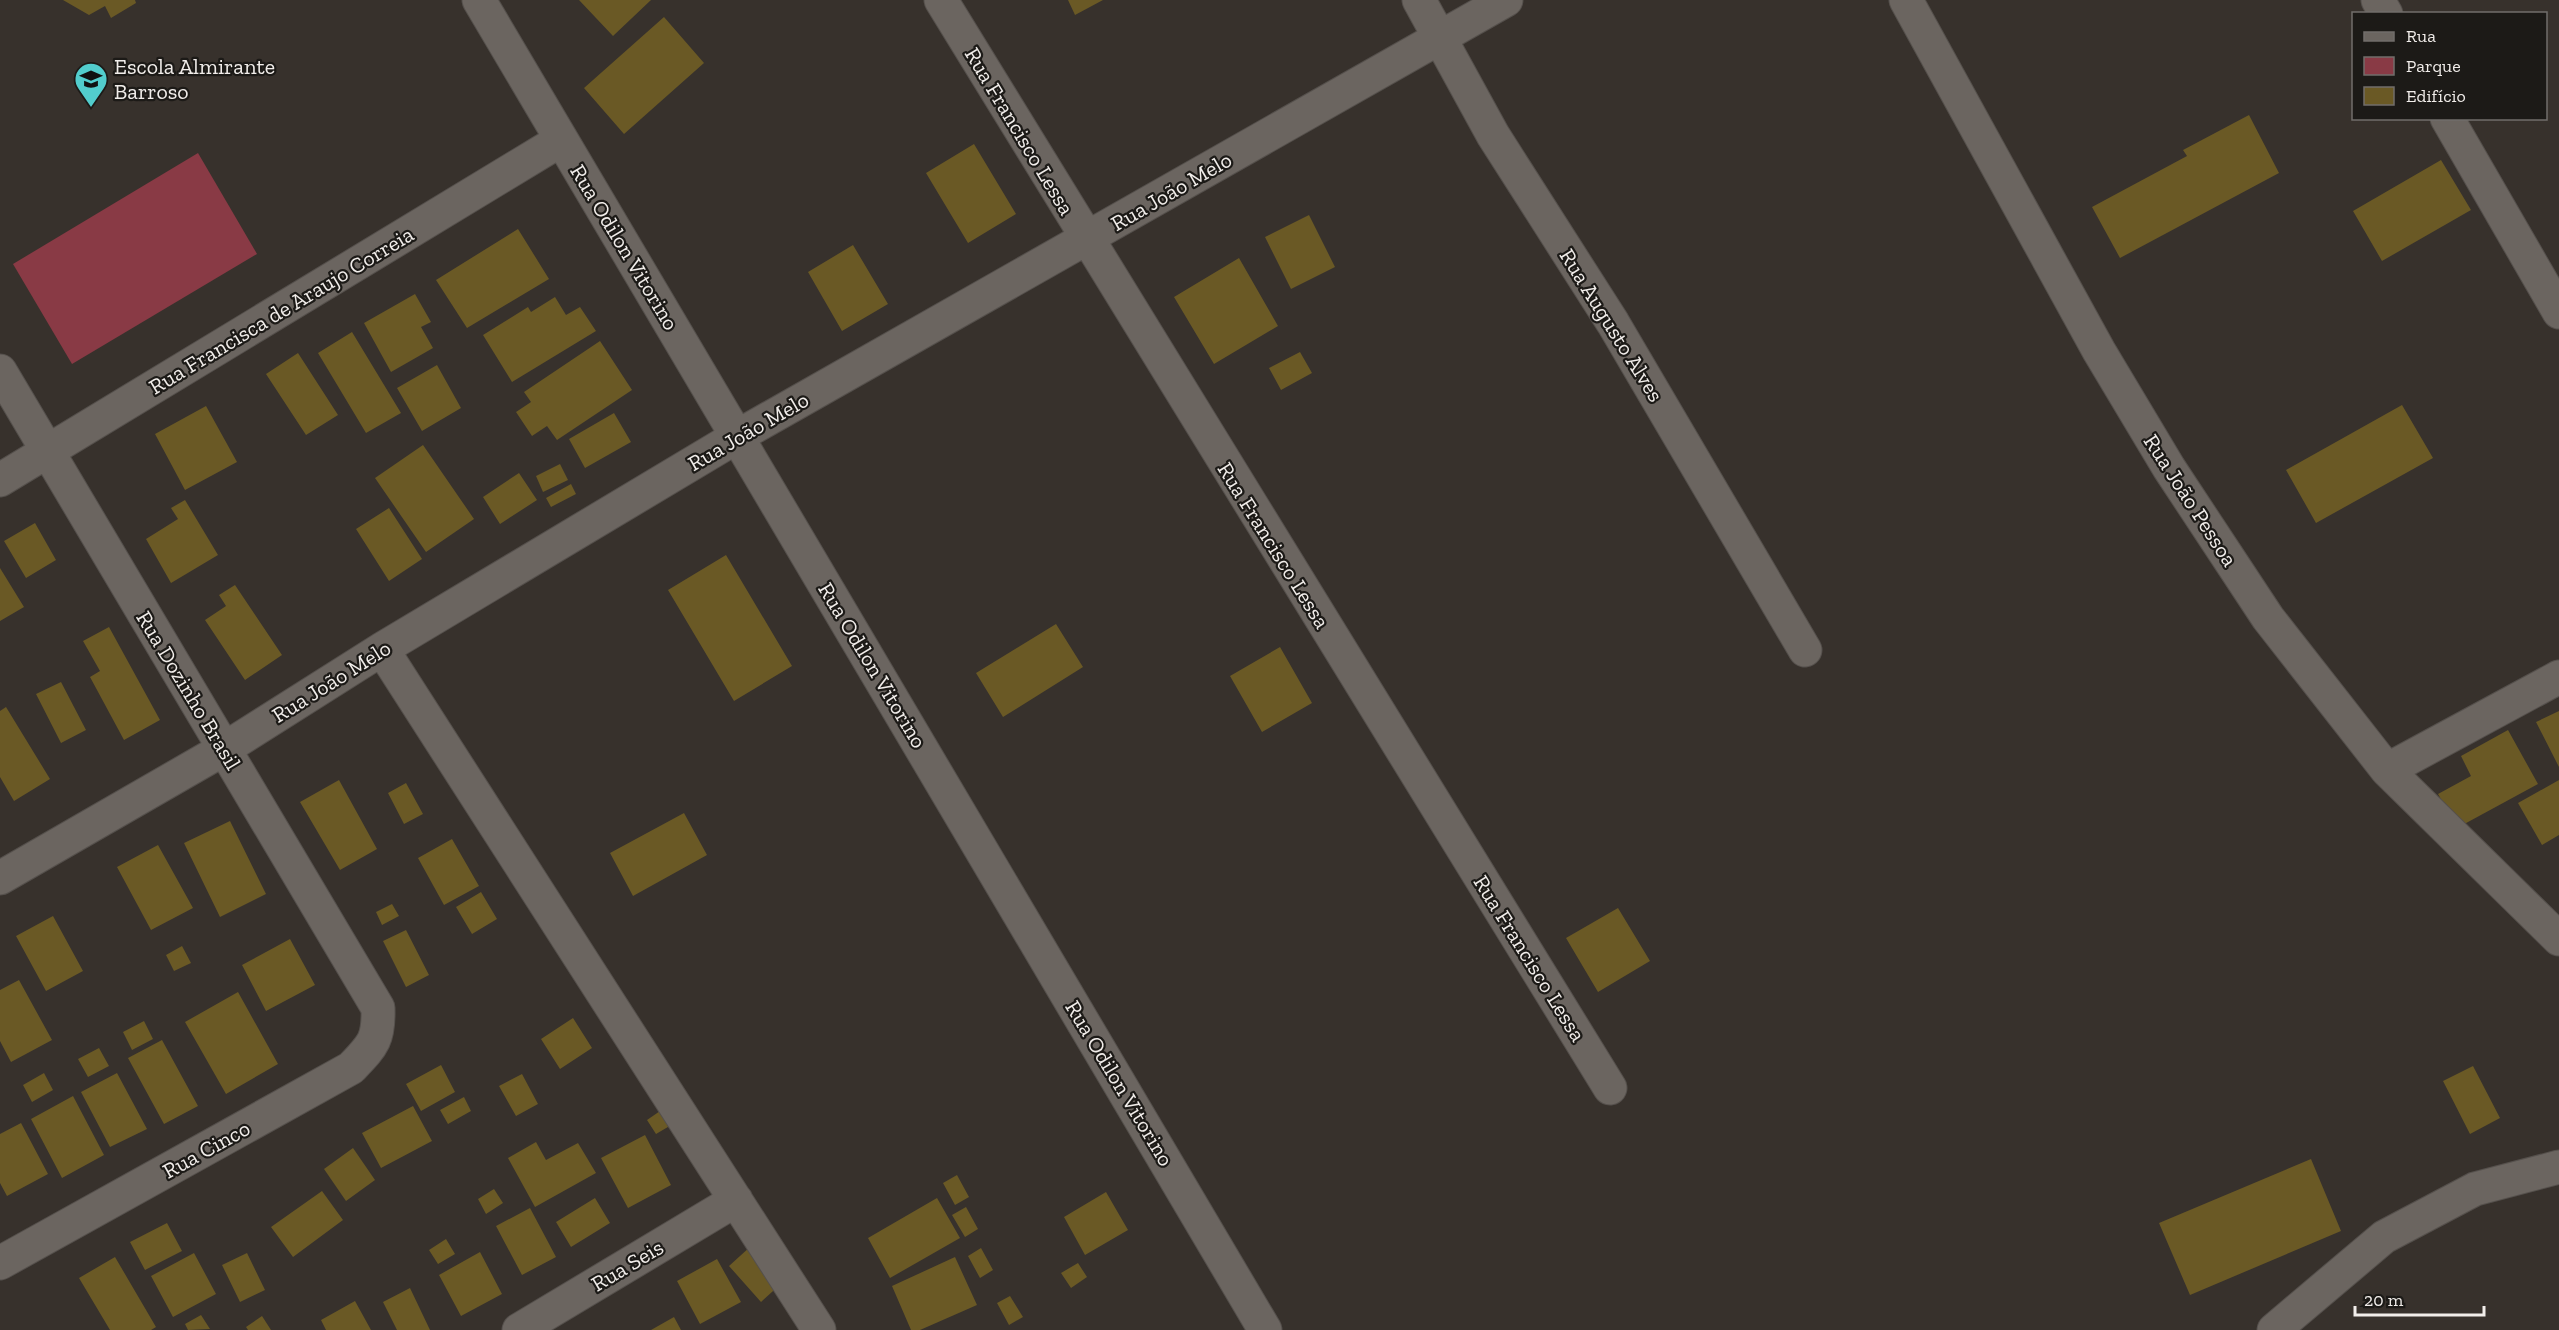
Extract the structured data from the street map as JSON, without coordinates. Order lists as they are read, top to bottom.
{
  "streets": {
    "street": [
      "Rua Francisco Lessa",
      "Rua João Melo",
      "Rua Odilon Vitorino",
      "Rua Francisca de Araujo Correia",
      "Rua Augusto Alves",
      "Rua João Pessoa",
      "Rua Dozinho Brasil",
      "Rua Cinco",
      "Rua Seis"
    ]
  },
  "crossings": [
    ["Rua Francisco Lessa", "Rua João Melo"],
    ["Rua João Melo", "Rua Odilon Vitorino"],
    ["Rua João Melo", "Rua Augusto Alves"],
    ["Rua João Melo", "Rua Dozinho Brasil"],
    ["Rua Odilon Vitorino", "Rua Francisca de Araujo Correia"],
    ["Rua Francisca de Araujo Correia", "Rua Dozinho Brasil"],
    ["Rua Dozinho Brasil", "Rua Cinco"]
  ],
  "places": {
    "school or university": ["Escola Almirante Barroso"]
  },
  "legend": ["Rua", "Parque", "Edifício"],
  "scale_bar": "20 m"
}
